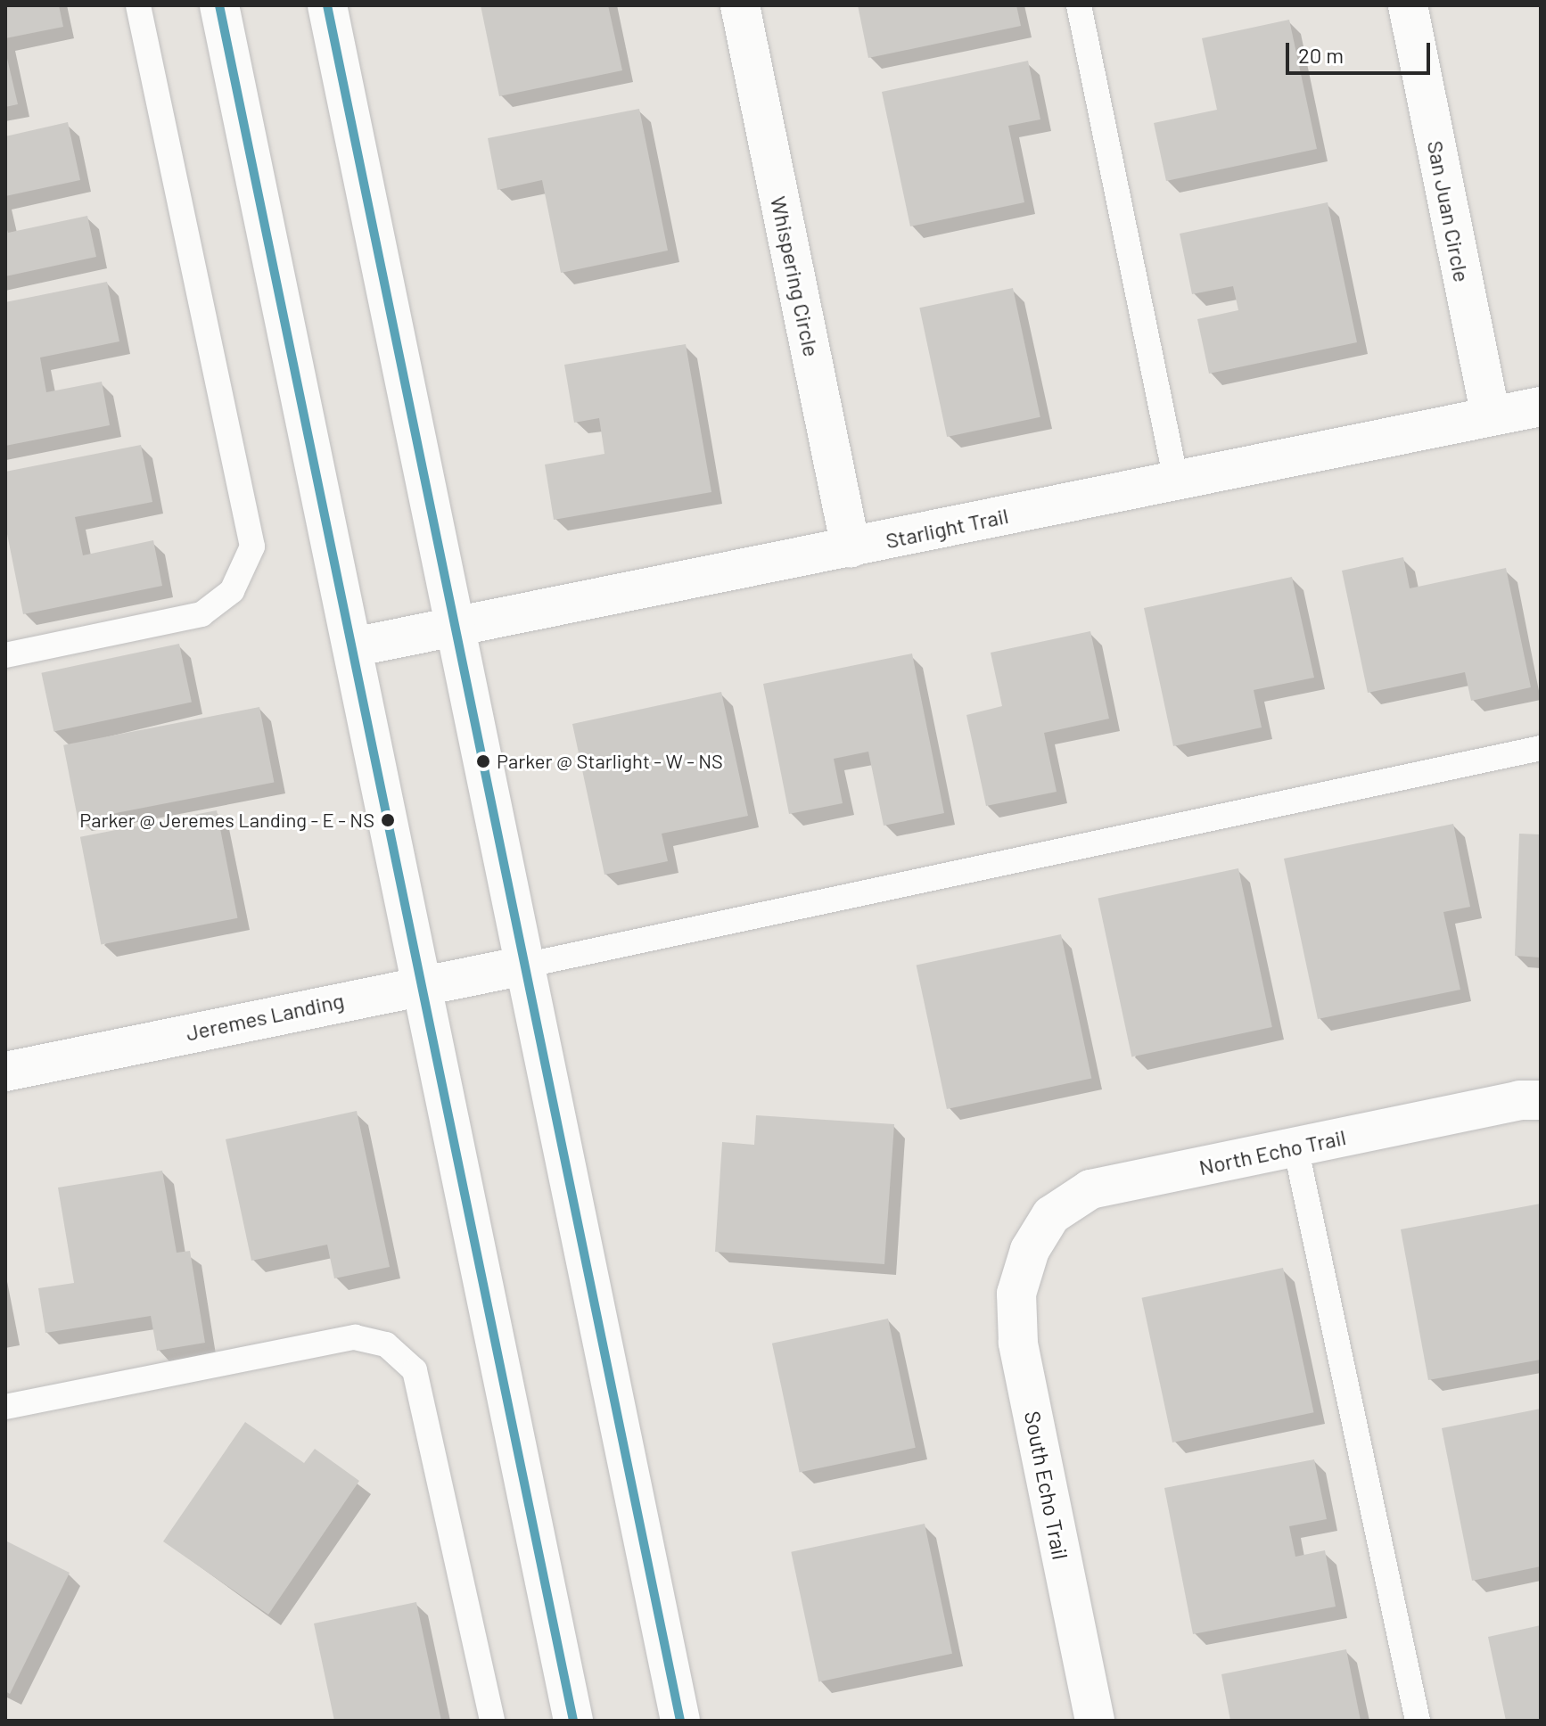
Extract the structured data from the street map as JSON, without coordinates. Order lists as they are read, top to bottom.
{
  "streets": {
    "street": [
      "San Juan Circle",
      "Whispering Circle",
      "Starlight Trail",
      "Jeremes Landing",
      "North Echo Trail",
      "South Echo Trail"
    ]
  },
  "crossings": [
    ["San Juan Circle", "Starlight Trail"],
    ["Whispering Circle", "Starlight Trail"],
    ["North Echo Trail", "South Echo Trail"]
  ],
  "places": ["Parker @ Starlight - W - NS", "Parker @ Jeremes Landing - E - NS"],
  "scale_bar": "20 m"
}
